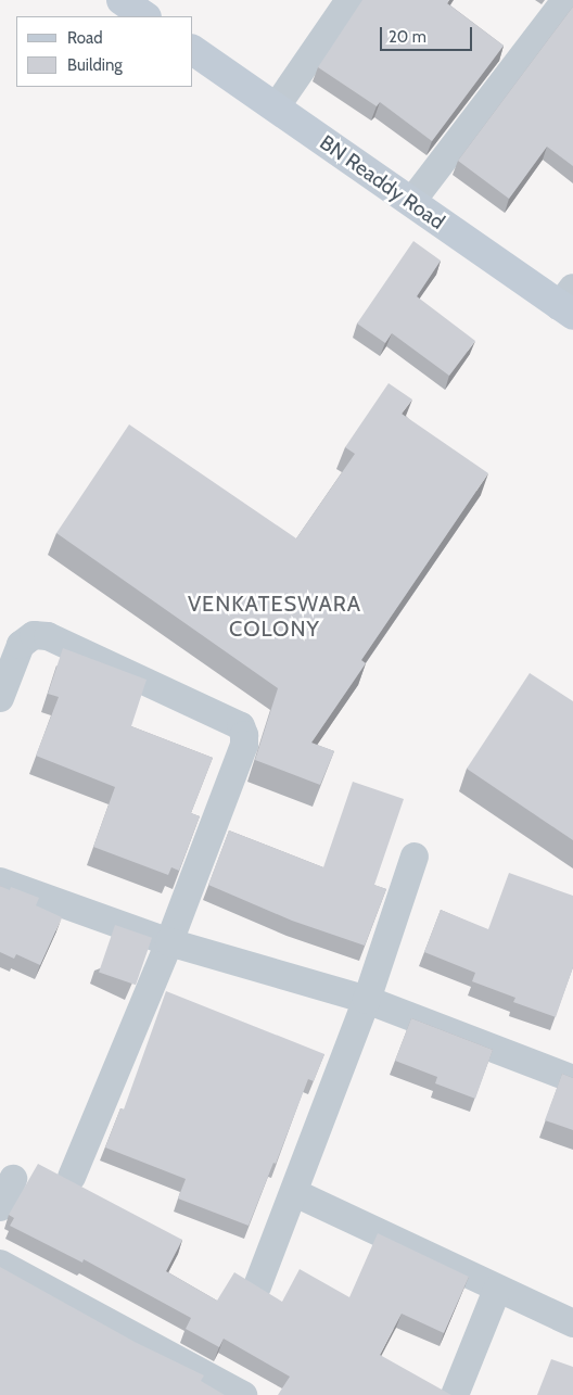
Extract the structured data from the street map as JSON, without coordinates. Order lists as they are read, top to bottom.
{
  "streets": {
    "street": ["BN Readdy Road"]
  },
  "districts": ["VENKATESWARA COLONY"],
  "legend": ["Road", "Building"],
  "scale_bar": "20 m"
}
